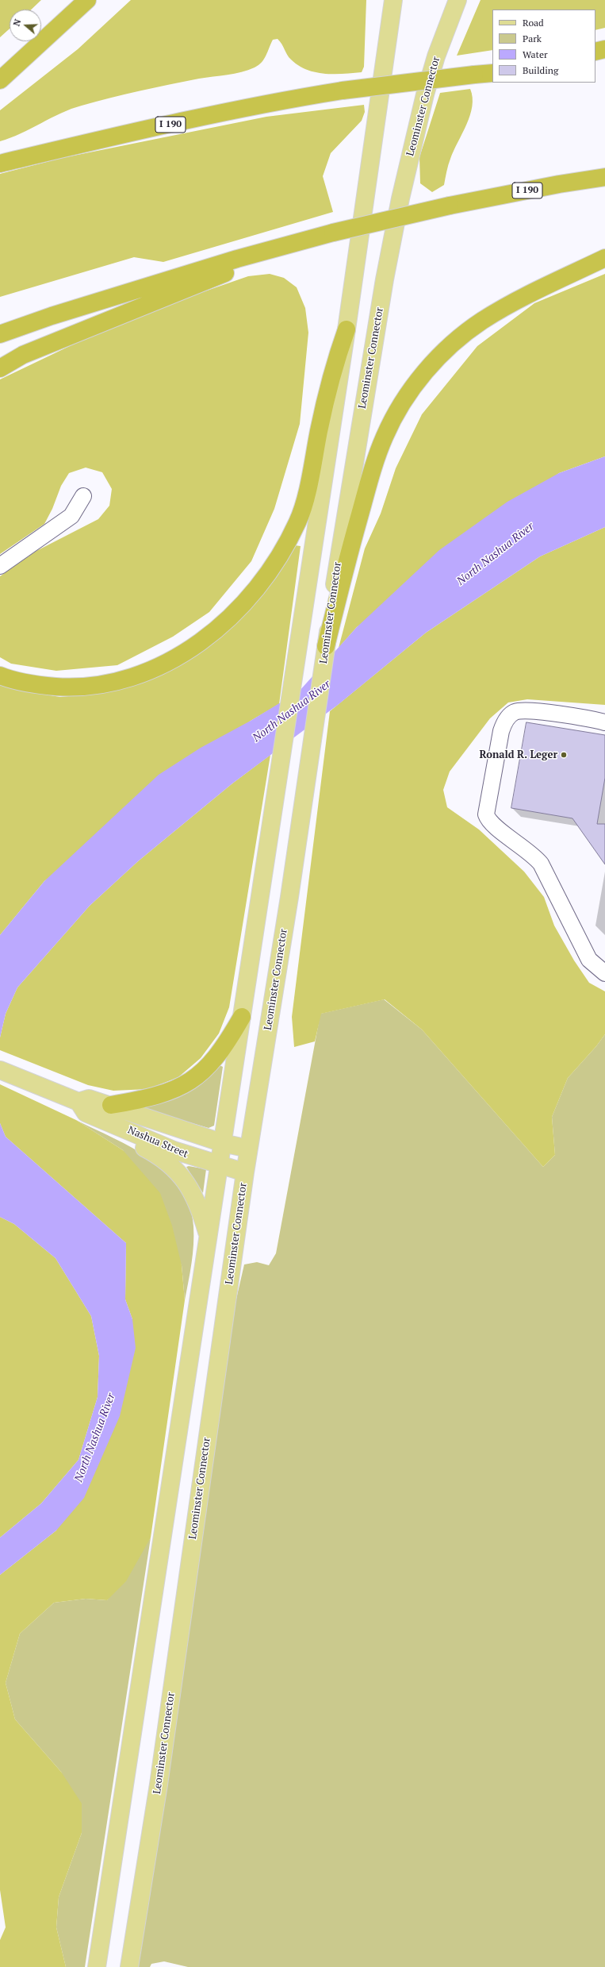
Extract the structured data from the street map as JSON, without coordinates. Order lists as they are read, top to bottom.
{
  "streets": {
    "highway": ["I 190"],
    "main road": ["Leominster Connector", "Nashua Street"]
  },
  "crossings": [
    ["Leominster Connector", "Nashua Street"]
  ],
  "water": ["North Nashua River"],
  "places": ["Ronald R. Leger"],
  "legend": [
    "Road",
    "Park",
    "Water",
    "Building"
  ],
  "north": "left"
}
